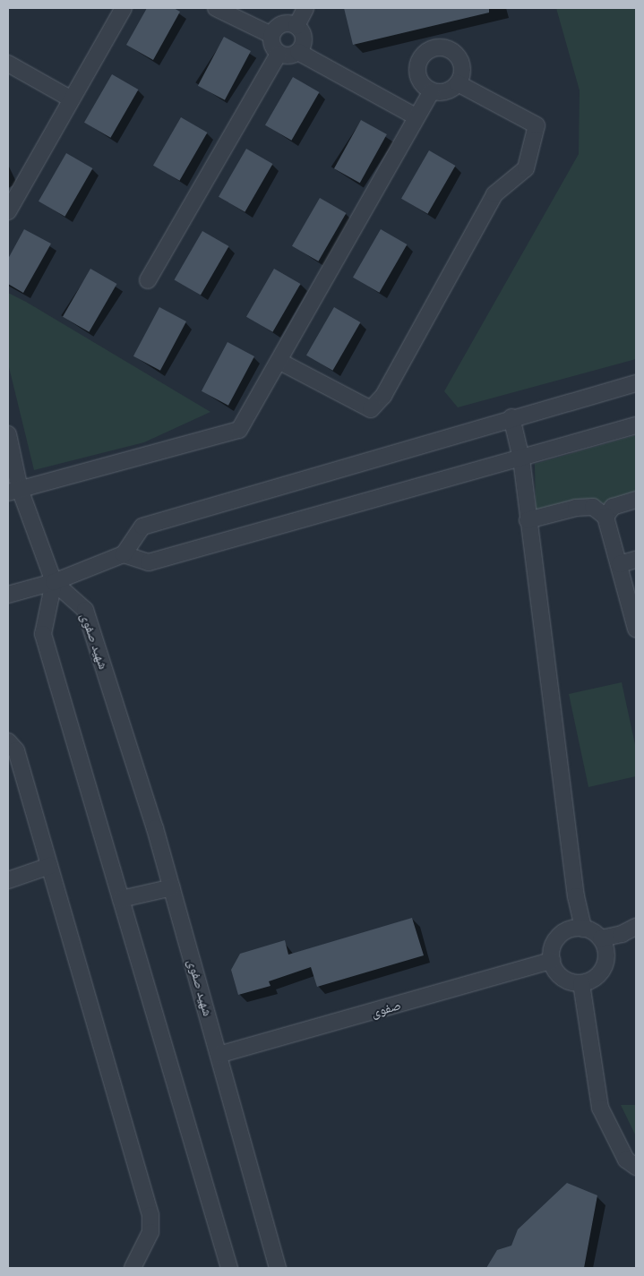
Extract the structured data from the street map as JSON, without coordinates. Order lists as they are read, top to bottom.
{
  "streets": {
    "street": ["شهید صفوی", "صفوی"]
  },
  "crossings": [
    ["شهید صفوی", "صفوی"]
  ]
}
